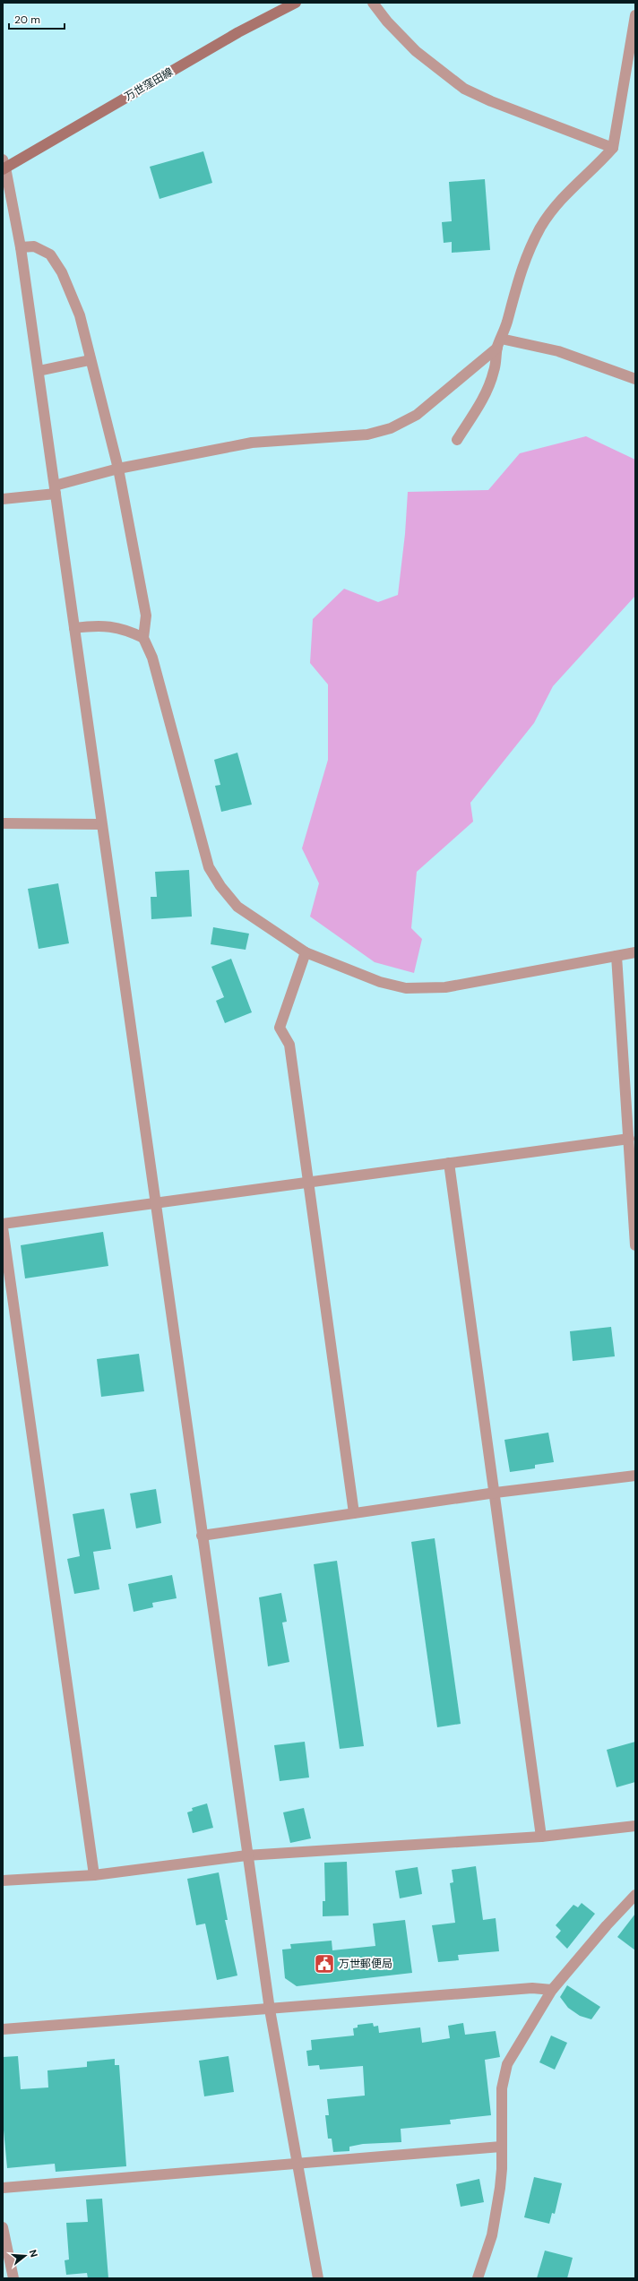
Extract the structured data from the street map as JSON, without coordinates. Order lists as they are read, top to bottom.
{
  "streets": {
    "main road": ["万世窪田線"]
  },
  "places": {
    "public building": ["万世郵便局"]
  },
  "scale_bar": "20 m",
  "north": "right"
}
